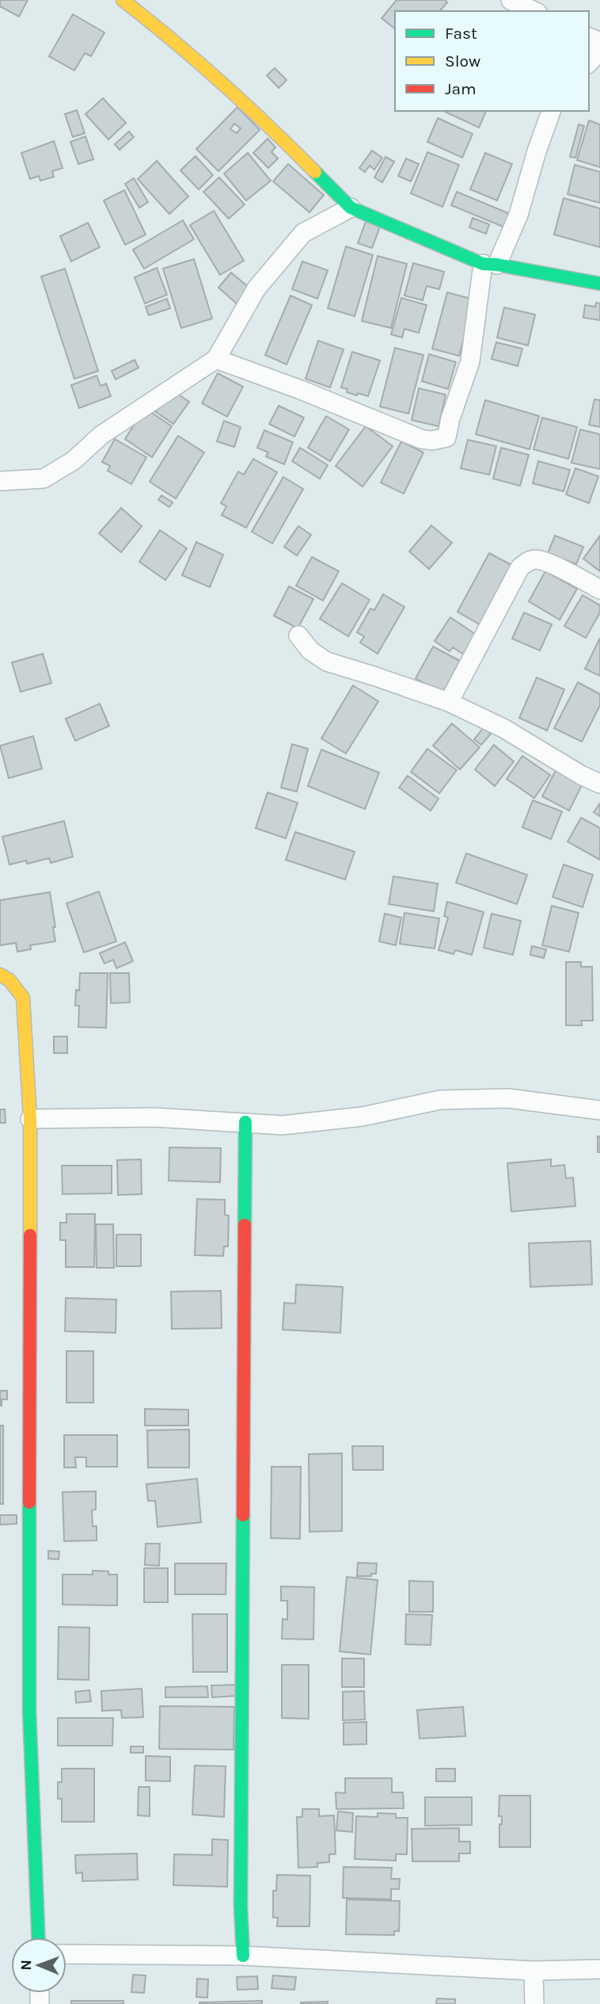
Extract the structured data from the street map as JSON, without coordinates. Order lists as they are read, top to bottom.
{
  "legend": ["Fast", "Slow", "Jam"],
  "north": "left"
}
